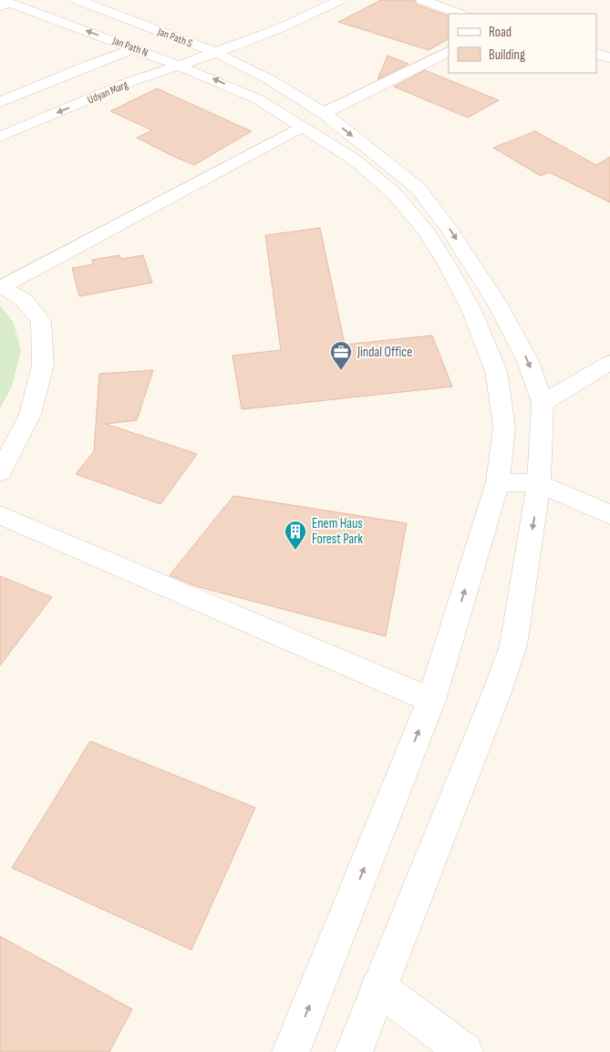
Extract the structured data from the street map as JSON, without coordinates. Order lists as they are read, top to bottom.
{
  "streets": {
    "street": ["Jan Path S", "Jan Path N", "Udyan Marg"]
  },
  "crossings": [
    ["Jan Path S", "Jan Path N"],
    ["Jan Path S", "Udyan Marg"],
    ["Jan Path N", "Udyan Marg"]
  ],
  "one_way": ["Jan Path N"],
  "places": {
    "office": ["Jindal Office"],
    "building": ["Enem Haus Forest Park"]
  },
  "legend": ["Road", "Building"]
}
